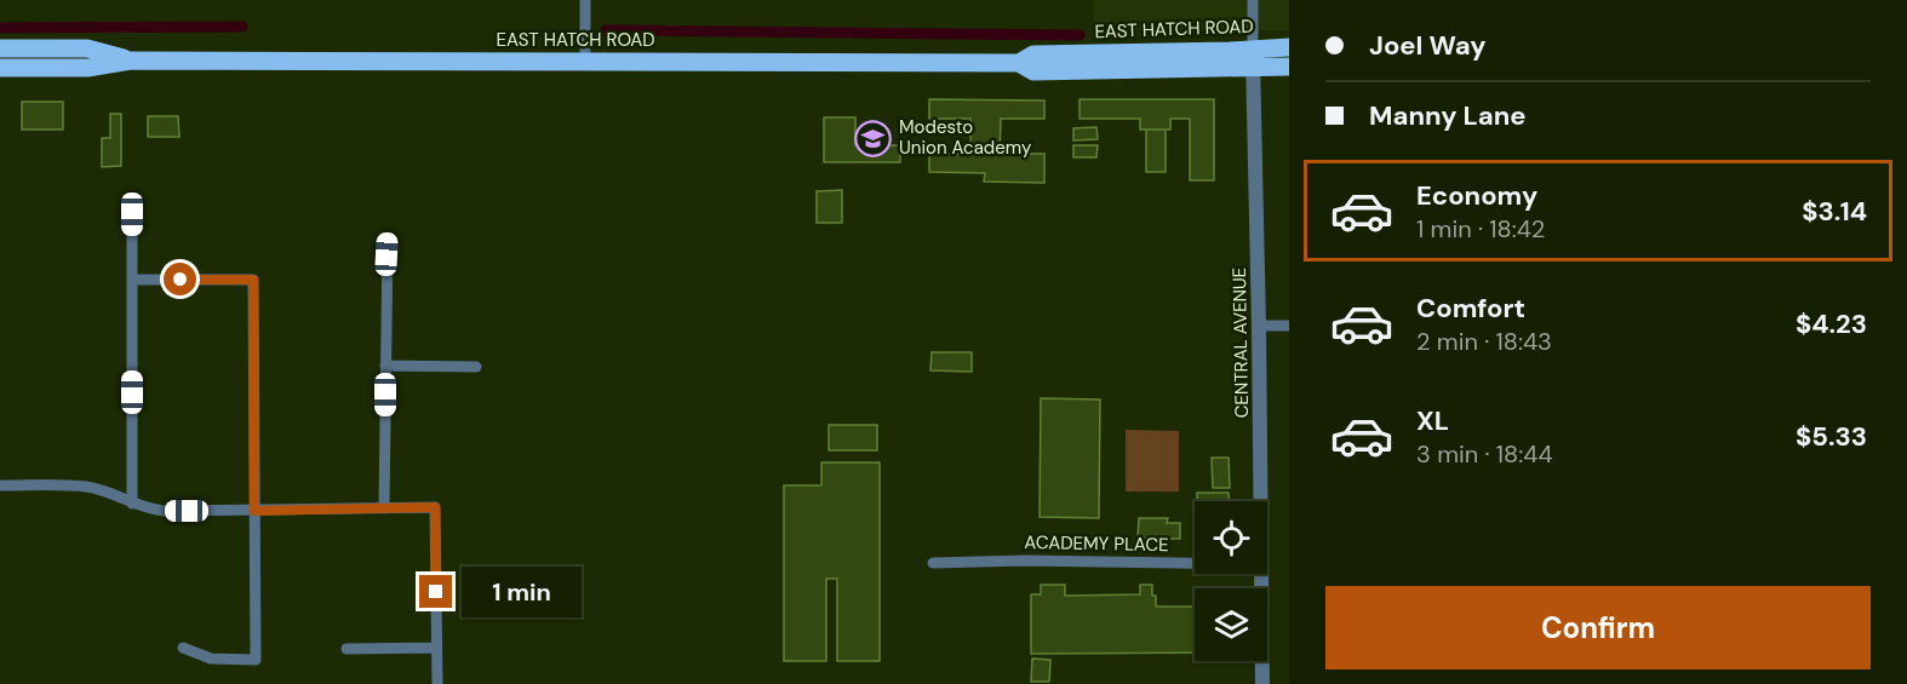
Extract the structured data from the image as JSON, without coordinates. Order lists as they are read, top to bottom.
{
  "streets": {
    "main road": ["EAST HATCH ROAD"],
    "street": ["CENTRAL AVENUE", "ACADEMY PLACE"]
  },
  "crossings": [
    ["EAST HATCH ROAD", "CENTRAL AVENUE"]
  ],
  "places": {
    "school or university": ["Modesto Union Academy"]
  },
  "page": {
    "banner": ["Joel Way", "Manny Lane"],
    "list": [
      {
        "name": "Economy",
        "note": "1 min · 18:42",
        "value": "$3.14"
      },
      {
        "name": "Comfort",
        "note": "2 min · 18:43",
        "value": "$4.23"
      },
      {
        "name": "XL",
        "note": "3 min · 18:44",
        "value": "$5.33"
      }
    ],
    "bubble": "1 min",
    "buttons": "Confirm"
  }
}
